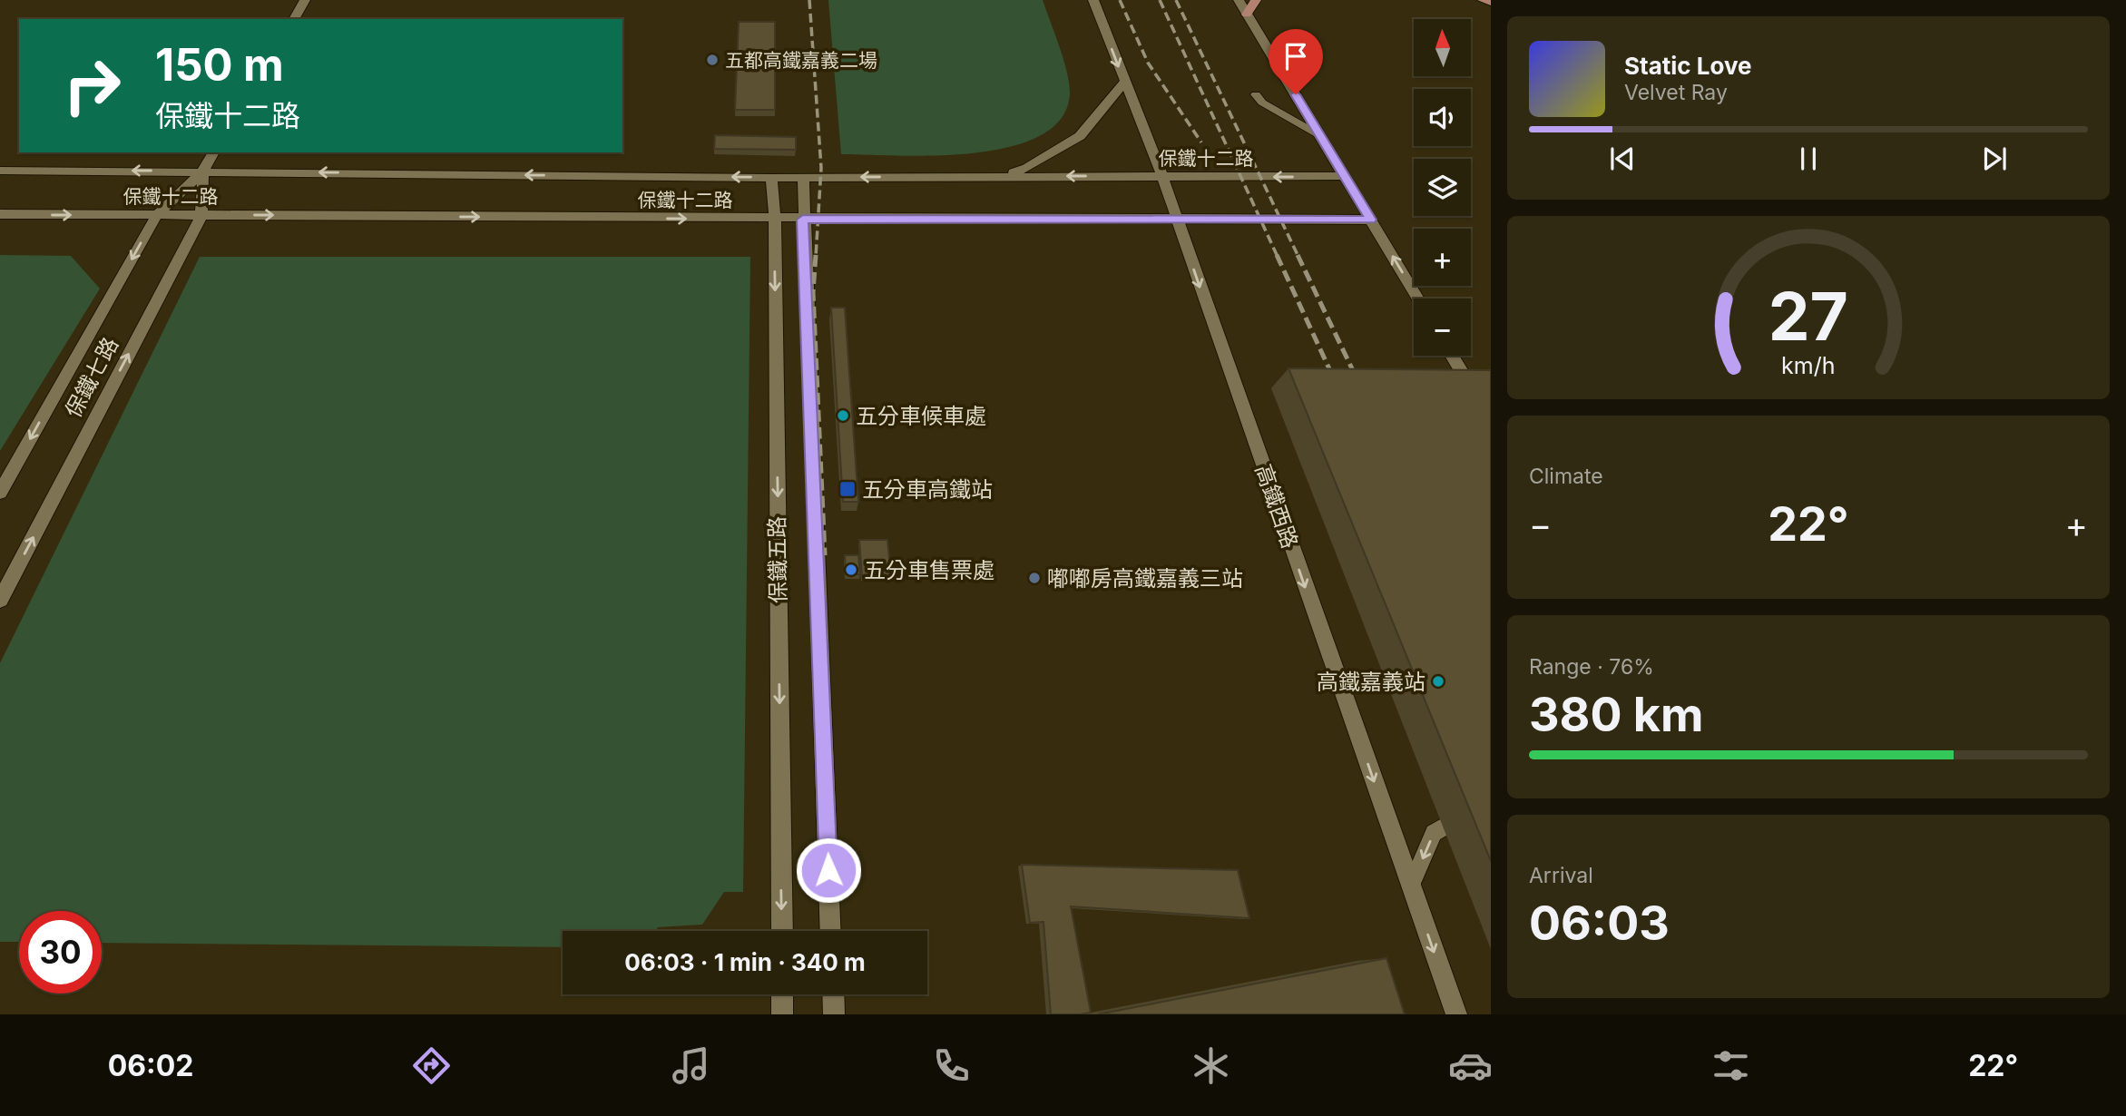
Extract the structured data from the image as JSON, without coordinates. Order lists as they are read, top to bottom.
{
  "streets": {
    "street": [
      "保鐵十二路",
      "保鐵七路",
      "高鐵西路",
      "保鐵五路"
    ]
  },
  "crossings": [
    ["保鐵十二路", "保鐵七路"],
    ["保鐵十二路", "高鐵西路"],
    ["保鐵十二路", "保鐵五路"]
  ],
  "one_way": ["高鐵西路"],
  "places": {
    "other": [
      "五都高鐵嘉義二場",
      "五分車候車處",
      "五分車售票處",
      "嘟嘟房高鐵嘉義三站",
      "高鐵嘉義站"
    ],
    "transit": ["五分車高鐵站"]
  },
  "north": "top",
  "page": {
    "map_buttons": ["+", "−"],
    "turn": ["150 m", "保鐵十二路"],
    "song": ["Static Love", "Velvet Ray"],
    "tile": [
      "Climate",
      ["Range · 76%", "380 km"],
      ["Arrival", "06:03"]
    ],
    "heat": ["−", "22°", "+"],
    "limit": "30",
    "trip": "06:03 · 1 min · 340 m",
    "tabs": ["06:02", "22°"],
    "gauge": ["27", "km/h"]
  }
}
